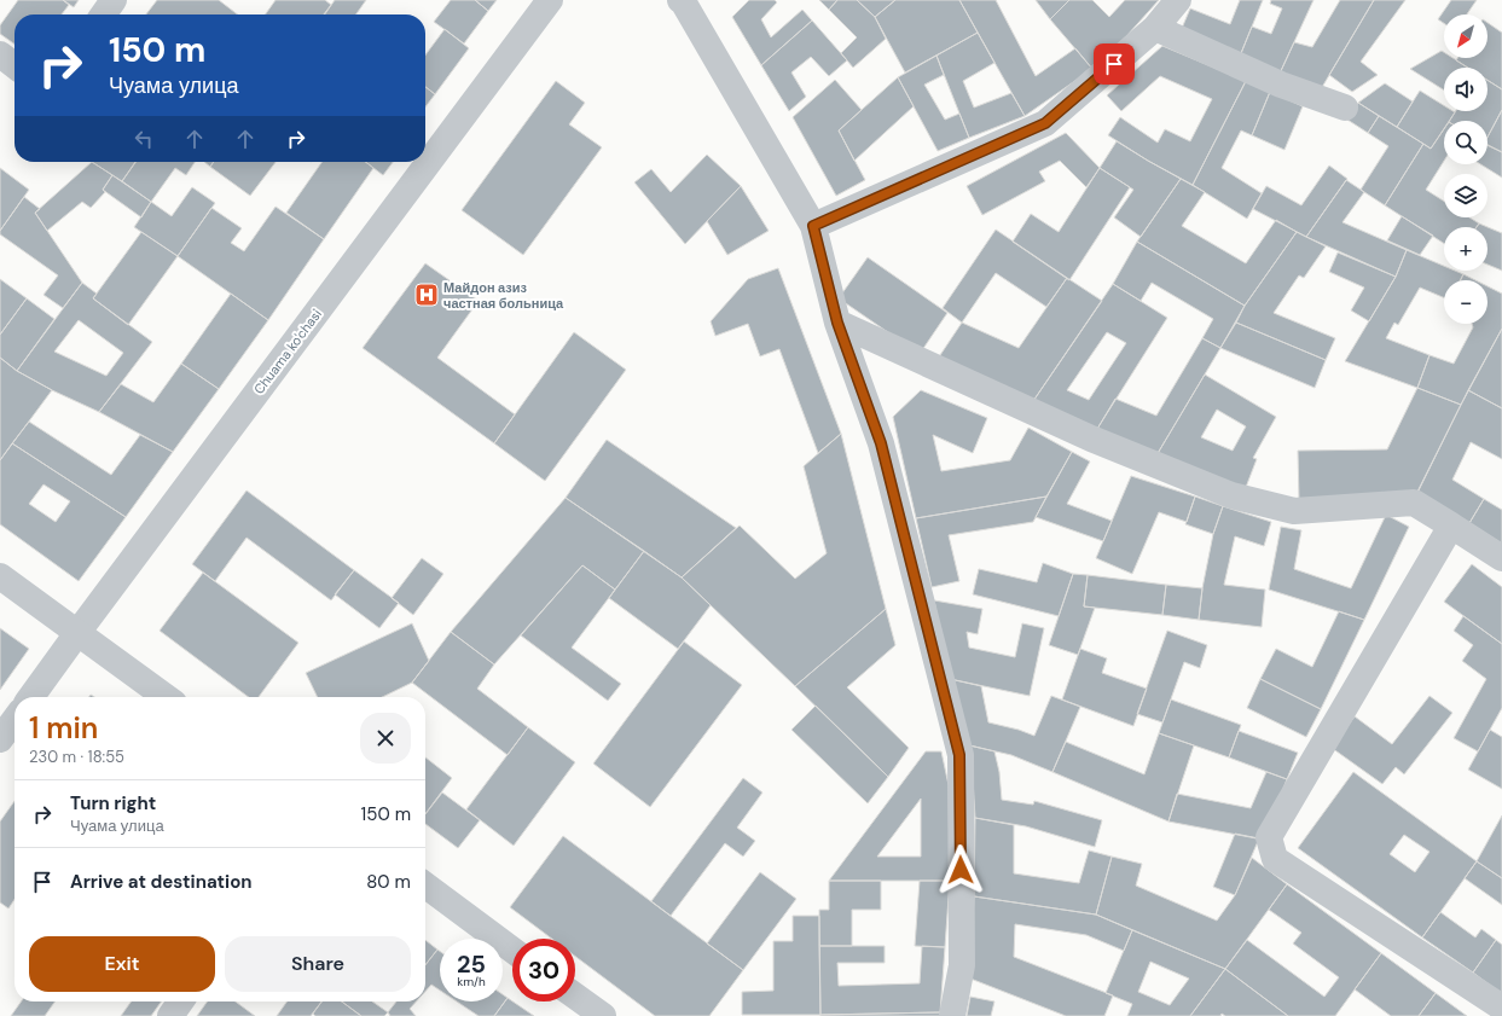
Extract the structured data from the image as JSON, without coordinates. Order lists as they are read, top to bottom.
{
  "streets": {
    "street": ["Chuama ko'chasi"]
  },
  "places": {
    "hospital": ["Майдон азиз частная больница"]
  },
  "north": "bottom left",
  "page": {
    "map_buttons": ["+", "−"],
    "turn": ["150 m", "Чуама улица"],
    "heading": ["1 min", "230 m · 18:55"],
    "list": [
      {
        "name": "Turn right",
        "note": "Чуама улица",
        "value": "150 m"
      },
      {
        "name": "Arrive at destination",
        "value": "80 m"
      }
    ],
    "buttons": ["Exit", "Share"],
    "speed": "25 km/h",
    "limit": "30"
  }
}
